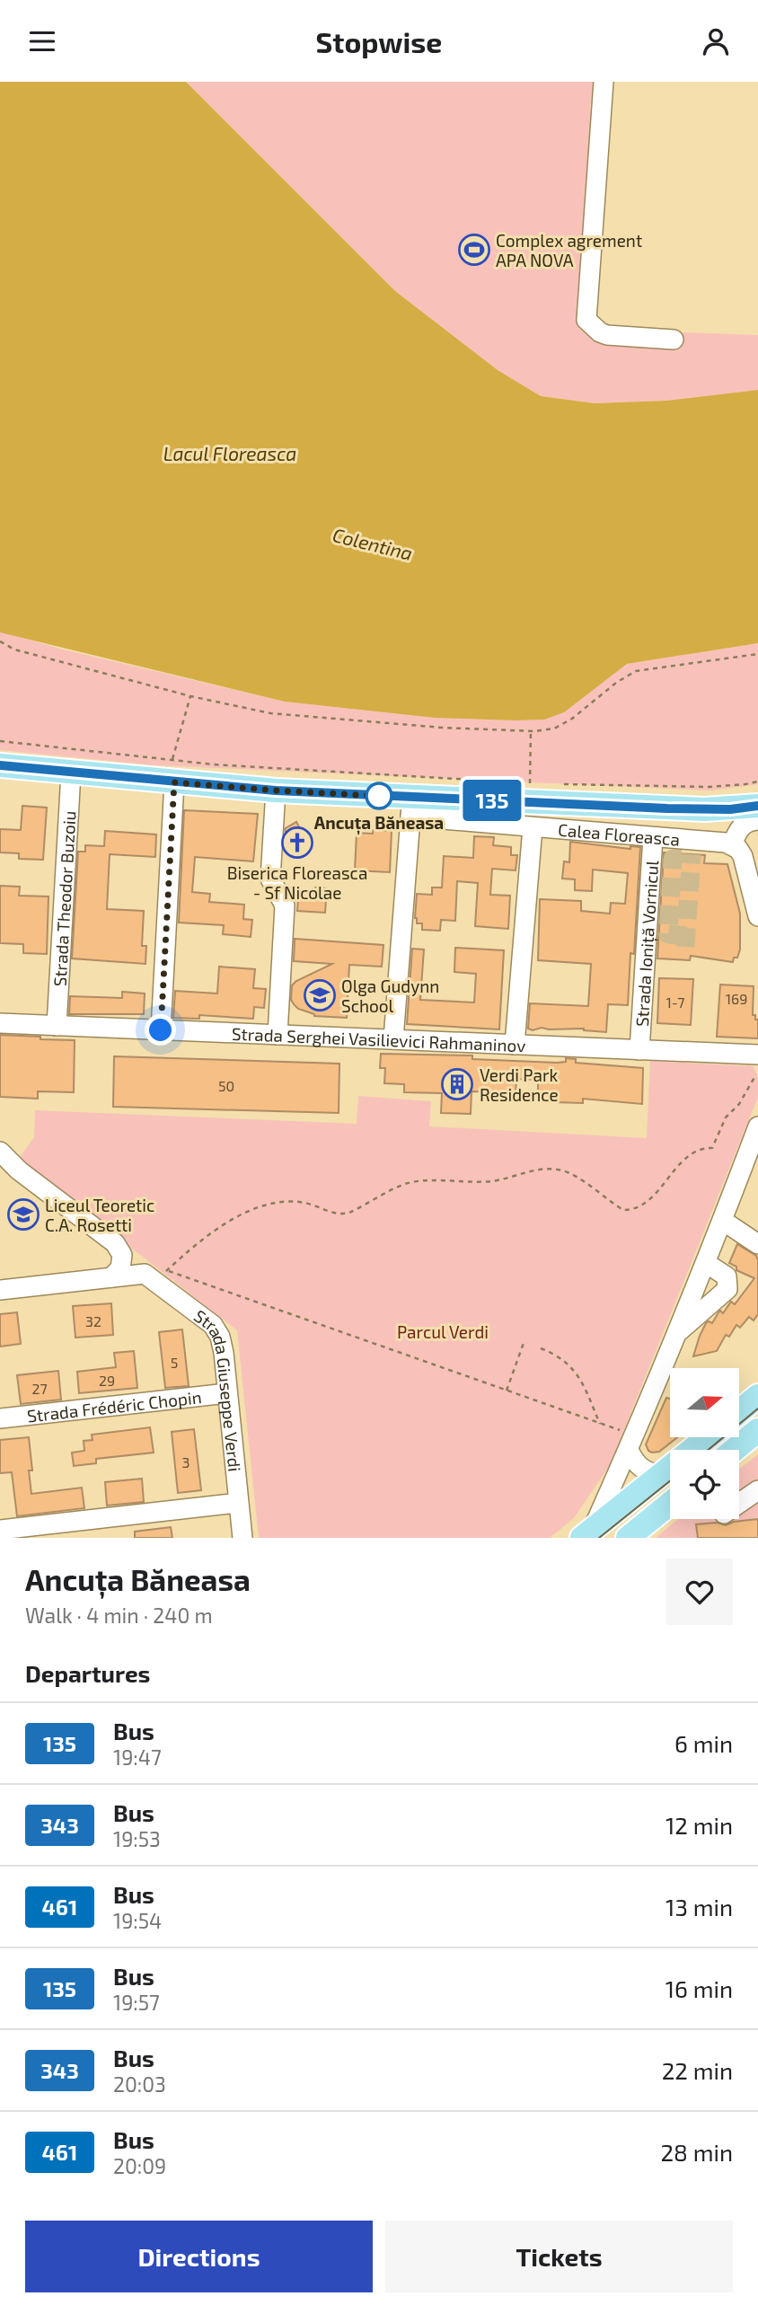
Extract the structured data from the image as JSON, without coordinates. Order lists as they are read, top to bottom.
{
  "streets": {
    "main road": ["Calea Floreasca"],
    "street": [
      "Strada Theodor Buzoiu",
      "Strada Ioniță Vornicul",
      "Strada Serghei Vasilievici Rahmaninov",
      "Strada Giuseppe Verdi",
      "Strada Frédéric Chopin"
    ]
  },
  "crossings": [
    ["Calea Floreasca", "Strada Theodor Buzoiu"],
    ["Calea Floreasca", "Strada Ioniță Vornicul"],
    ["Strada Theodor Buzoiu", "Strada Serghei Vasilievici Rahmaninov"],
    ["Strada Ioniță Vornicul", "Strada Serghei Vasilievici Rahmaninov"],
    ["Strada Giuseppe Verdi", "Strada Frédéric Chopin"]
  ],
  "water": ["Lacul Floreasca", "Colentina"],
  "parks": ["Parcul Verdi"],
  "places": {
    "sports": ["Complex agrement APA NOVA"],
    "other": ["Ancuța Băneasa"],
    "church": ["Biserica Floreasca - Sf Nicolae"],
    "school or university": ["Olga Gudynn School", "Liceul Teoretic C.A. Rosetti"],
    "building": ["Verdi Park Residence"]
  },
  "lines": ["bus line 135"],
  "house_numbers": [
    "169",
    "1-7",
    "50",
    "32",
    "5",
    "29",
    "27",
    "3"
  ],
  "north": "right",
  "page": {
    "header": "Stopwise",
    "on_map": "135",
    "heading": [
      ["Ancuța Băneasa", "Walk · 4 min · 240 m"],
      "Departures"
    ],
    "list": [
      {
        "mark": "135",
        "name": "Bus",
        "note": "19:47",
        "value": "6 min"
      },
      {
        "mark": "343",
        "name": "Bus",
        "note": "19:53",
        "value": "12 min"
      },
      {
        "mark": "461",
        "name": "Bus",
        "note": "19:54",
        "value": "13 min"
      },
      {
        "mark": "135",
        "name": "Bus",
        "note": "19:57",
        "value": "16 min"
      },
      {
        "mark": "343",
        "name": "Bus",
        "note": "20:03",
        "value": "22 min"
      },
      {
        "mark": "461",
        "name": "Bus",
        "note": "20:09",
        "value": "28 min"
      }
    ],
    "buttons": ["Directions", "Tickets"]
  }
}
